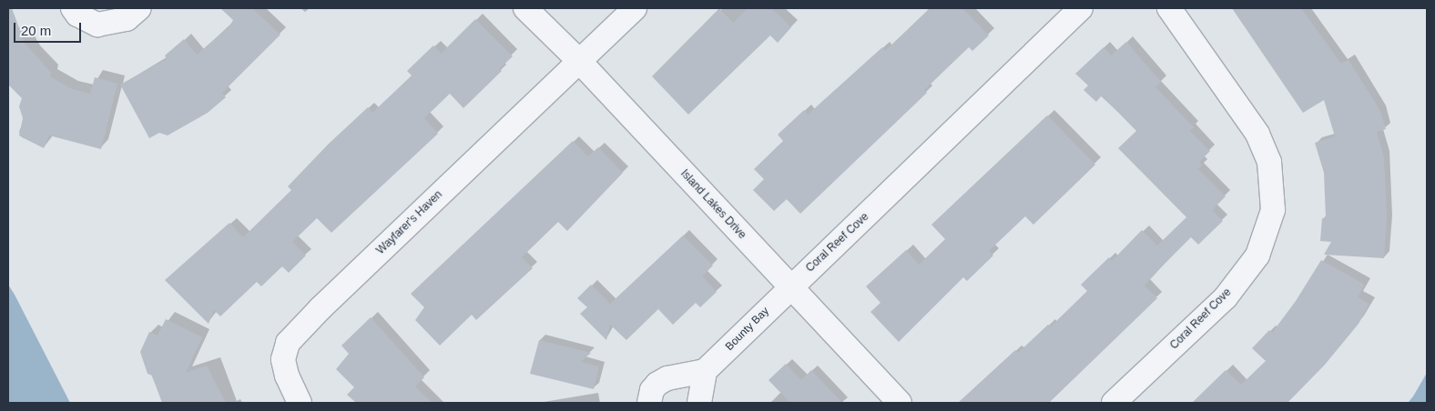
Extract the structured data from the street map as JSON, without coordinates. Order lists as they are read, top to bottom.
{
  "streets": {
    "street": [
      "Island Lakes Drive",
      "Wayfarer's Haven",
      "Coral Reef Cove",
      "Bounty Bay"
    ]
  },
  "crossings": [
    ["Island Lakes Drive", "Wayfarer's Haven"],
    ["Island Lakes Drive", "Coral Reef Cove"],
    ["Island Lakes Drive", "Bounty Bay"],
    ["Coral Reef Cove", "Bounty Bay"]
  ],
  "scale_bar": "20 m"
}
